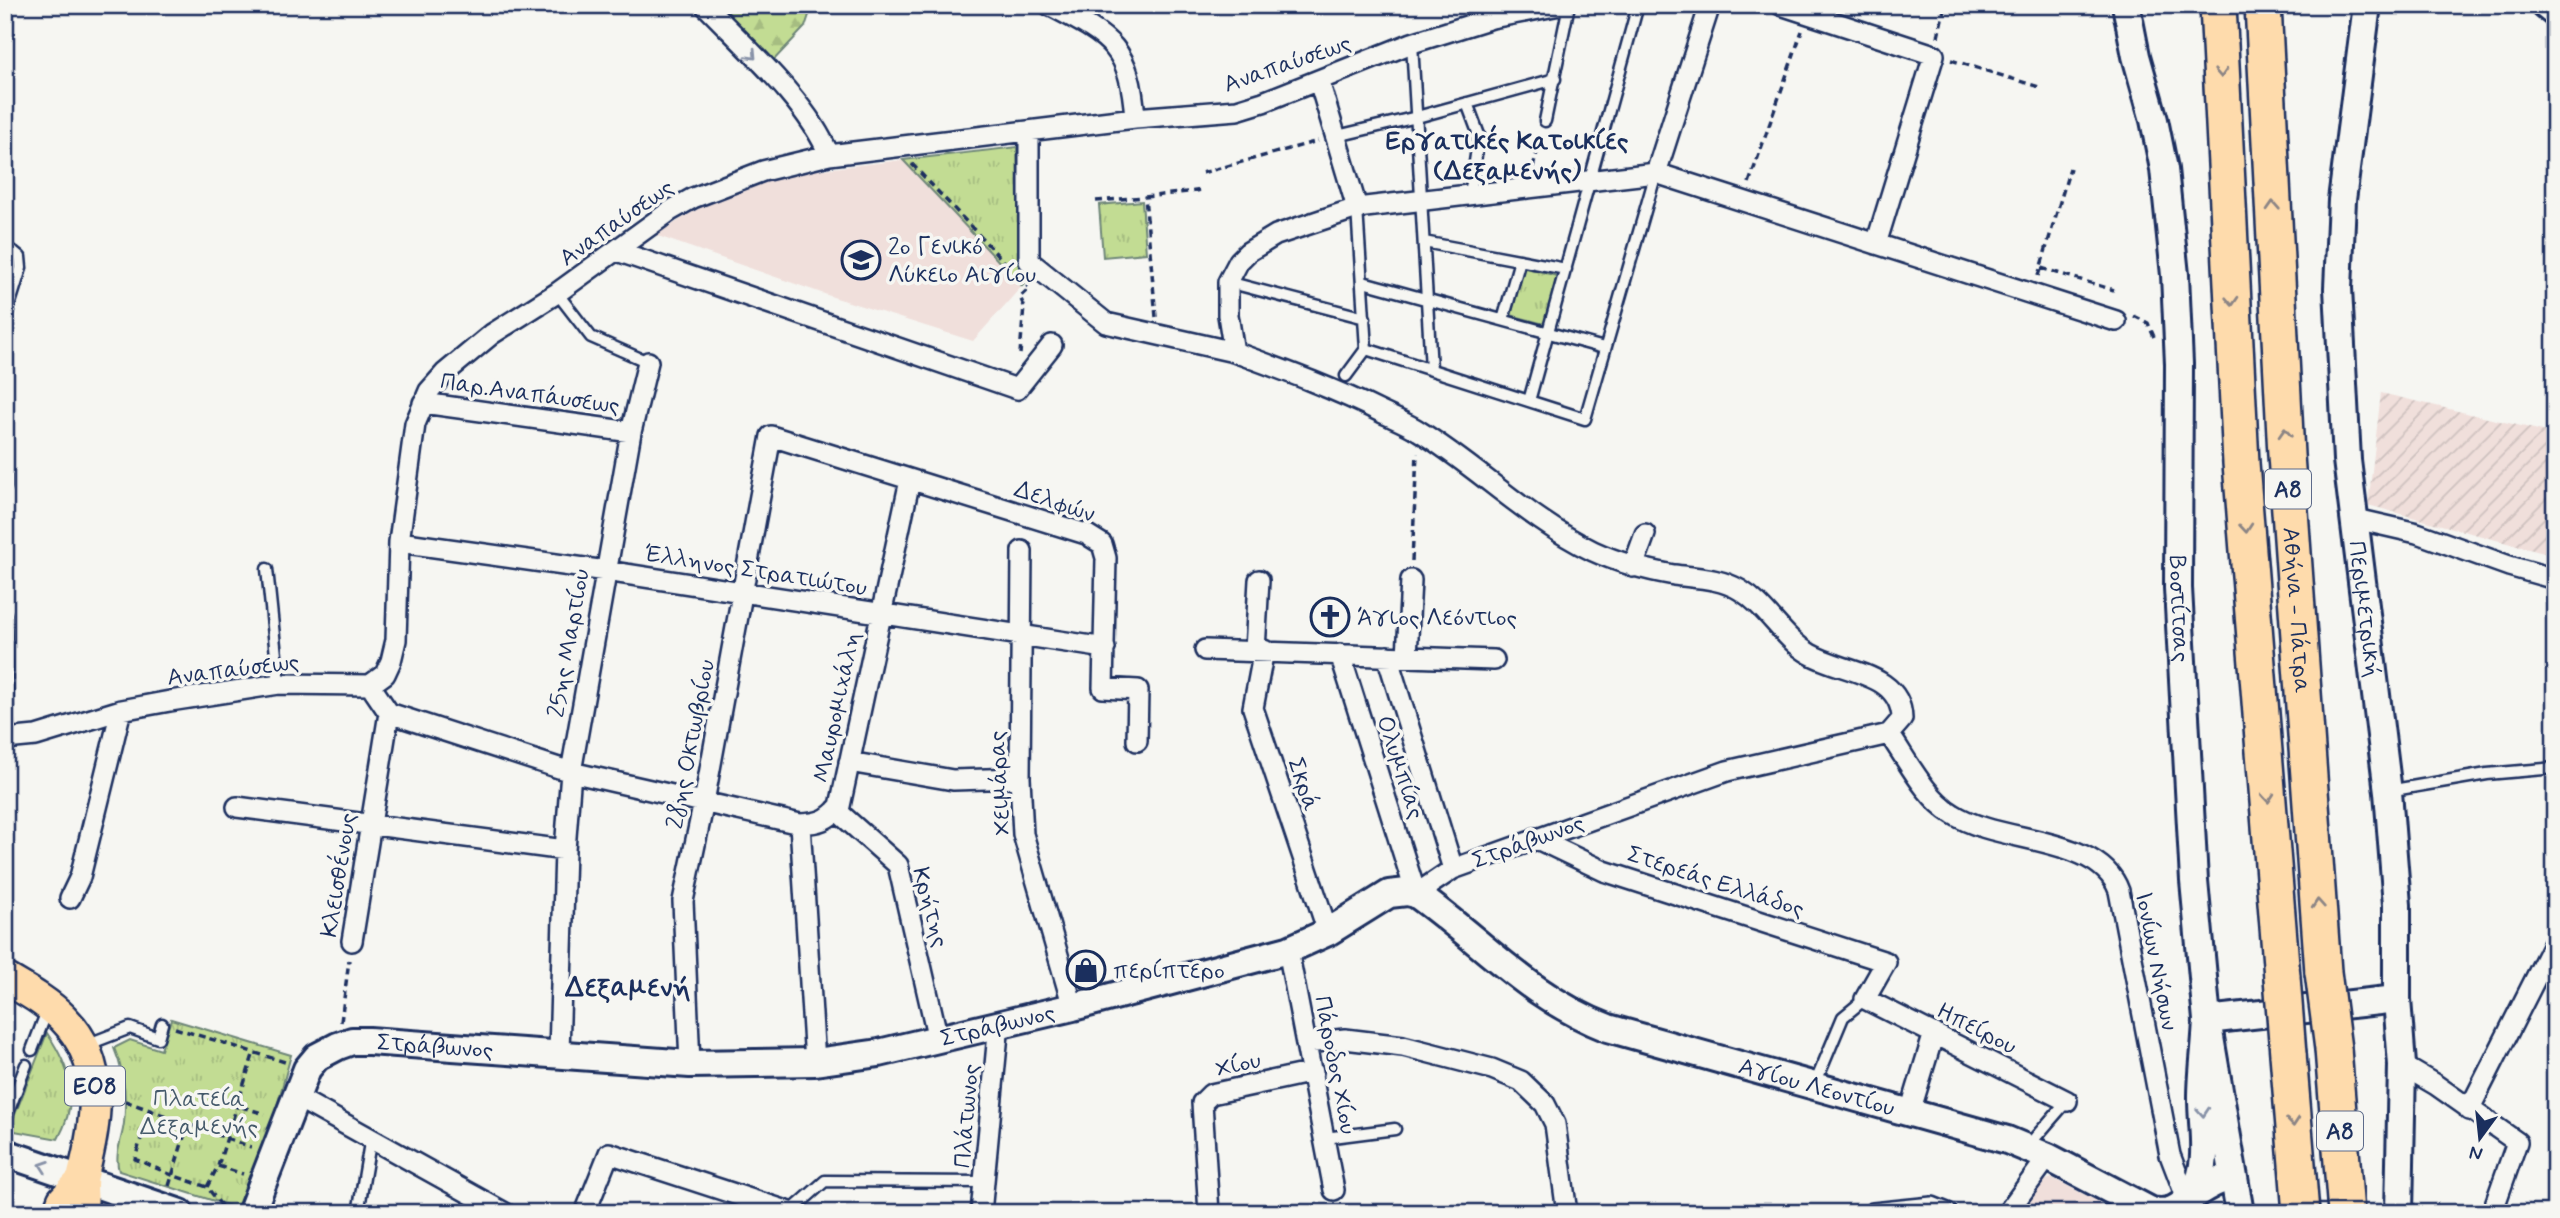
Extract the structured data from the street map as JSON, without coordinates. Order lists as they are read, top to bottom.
{
  "streets": {
    "highway": ["Α8", "Αθήνα - Πάτρα"],
    "main road": ["ΕΟ8"],
    "street": [
      "Αναπαύσεως",
      "Παρ.Αναπάυσεως",
      "Δελφών",
      "Έλληνος Στρατιώτου",
      "Βοστίτσας",
      "Περιμετρική",
      "25ης Μαρτίου",
      "Μαυρομιχάλη",
      "28ης Οκτωβρίου",
      "Ολυμπίας",
      "Χειμάρας",
      "Σκρά",
      "Στράβωνος",
      "Κλεισθένους",
      "Στερεάς Ελλάδος",
      "Κρήτης",
      "Ιονίων Νήσων",
      "Ηπείρου",
      "Χίου",
      "Πάροδος Χίου",
      "Αγίου Λεοντίου",
      "Πλάτωνος"
    ]
  },
  "crossings": [
    ["Αναπαύσεως", "Παρ.Αναπάυσεως"],
    ["Αναπαύσεως", "Έλληνος Στρατιώτου"],
    ["Αναπαύσεως", "25ης Μαρτίου"],
    ["Παρ.Αναπάυσεως", "25ης Μαρτίου"],
    ["Δελφών", "Έλληνος Στρατιώτου"],
    ["Δελφών", "Μαυρομιχάλη"],
    ["Δελφών", "28ης Οκτωβρίου"],
    ["Έλληνος Στρατιώτου", "25ης Μαρτίου"],
    ["Έλληνος Στρατιώτου", "Μαυρομιχάλη"],
    ["Έλληνος Στρατιώτου", "28ης Οκτωβρίου"],
    ["Έλληνος Στρατιώτου", "Χειμάρας"],
    ["25ης Μαρτίου", "Στράβωνος"],
    ["Μαυρομιχάλη", "Κρήτης"],
    ["28ης Οκτωβρίου", "Στράβωνος"],
    ["Ολυμπίας", "Στράβωνος"],
    ["Ολυμπίας", "Αγίου Λεοντίου"],
    ["Χειμάρας", "Στράβωνος"],
    ["Σκρά", "Στράβωνος"],
    ["Στράβωνος", "Κλεισθένους"],
    ["Στράβωνος", "Στερεάς Ελλάδος"],
    ["Στράβωνος", "Κρήτης"],
    ["Στράβωνος", "Ιονίων Νήσων"],
    ["Στράβωνος", "Πάροδος Χίου"],
    ["Στράβωνος", "Αγίου Λεοντίου"],
    ["Στράβωνος", "Πλάτωνος"],
    ["Στερεάς Ελλάδος", "Ηπείρου"],
    ["Ιονίων Νήσων", "Αγίου Λεοντίου"],
    ["Χίου", "Πάροδος Χίου"]
  ],
  "districts": ["Εργατικές Κατοικίες (Δεξαμενής)", "Δεξαμενή"],
  "parks": ["Πλατεία Δεξαμενής"],
  "places": {
    "school or university": ["2ο Γενικό Λύκειο Αιγίου"],
    "church": ["Άγιος Λεόντιος"],
    "shop": ["περίπτερο"]
  },
  "north": "bottom"
}
